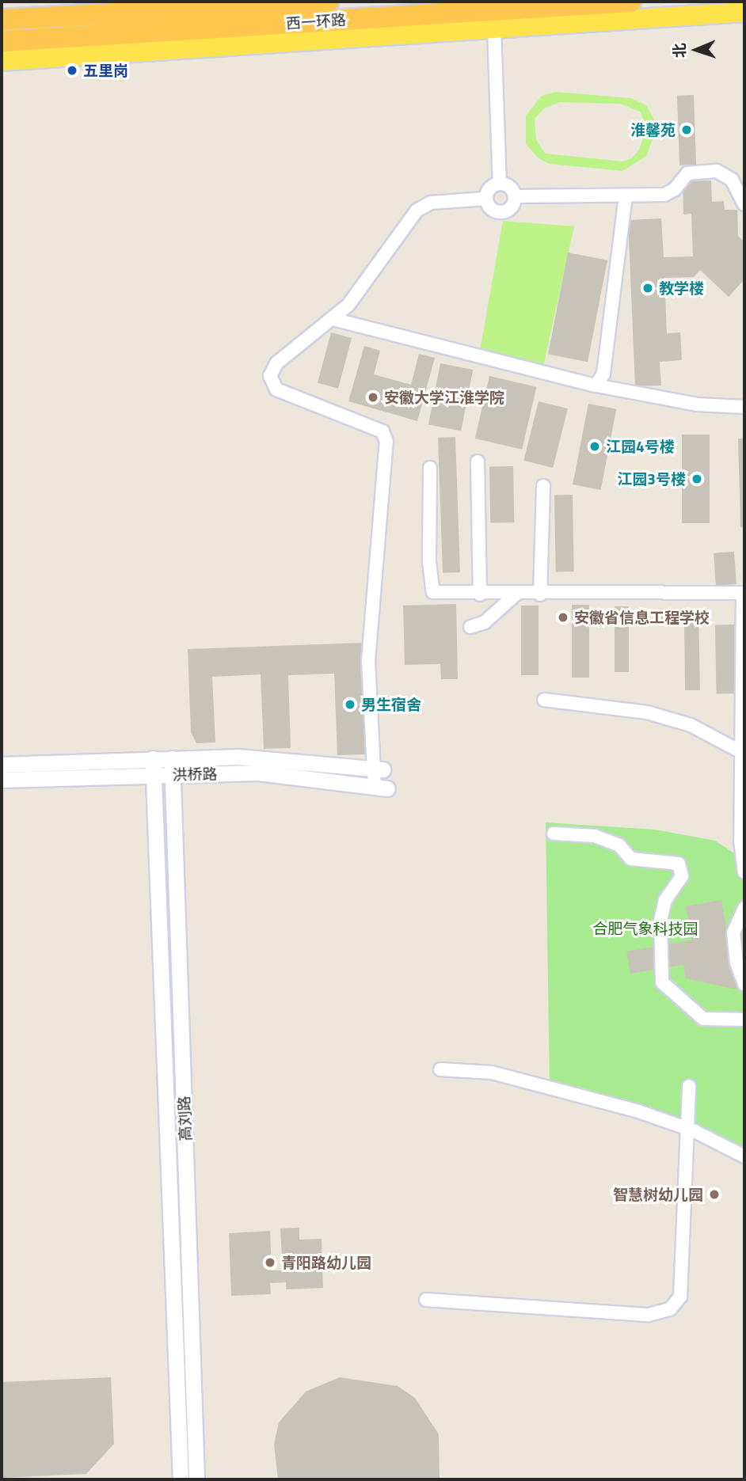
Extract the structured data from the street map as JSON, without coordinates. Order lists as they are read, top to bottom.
{
  "streets": {
    "highway": ["西一环路"],
    "street": ["洪桥路", "高刘路"]
  },
  "crossings": [
    ["洪桥路", "高刘路"]
  ],
  "parks": ["合肥气象科技园"],
  "places": [
    "五里岗",
    "淮馨苑",
    "教学楼",
    "安徽大学江淮学院",
    "江园4号楼",
    "江园3号楼",
    "安徽省信息工程学校",
    "男生宿舍",
    "智慧树幼儿园",
    "青阳路幼儿园"
  ],
  "north": "left"
}
